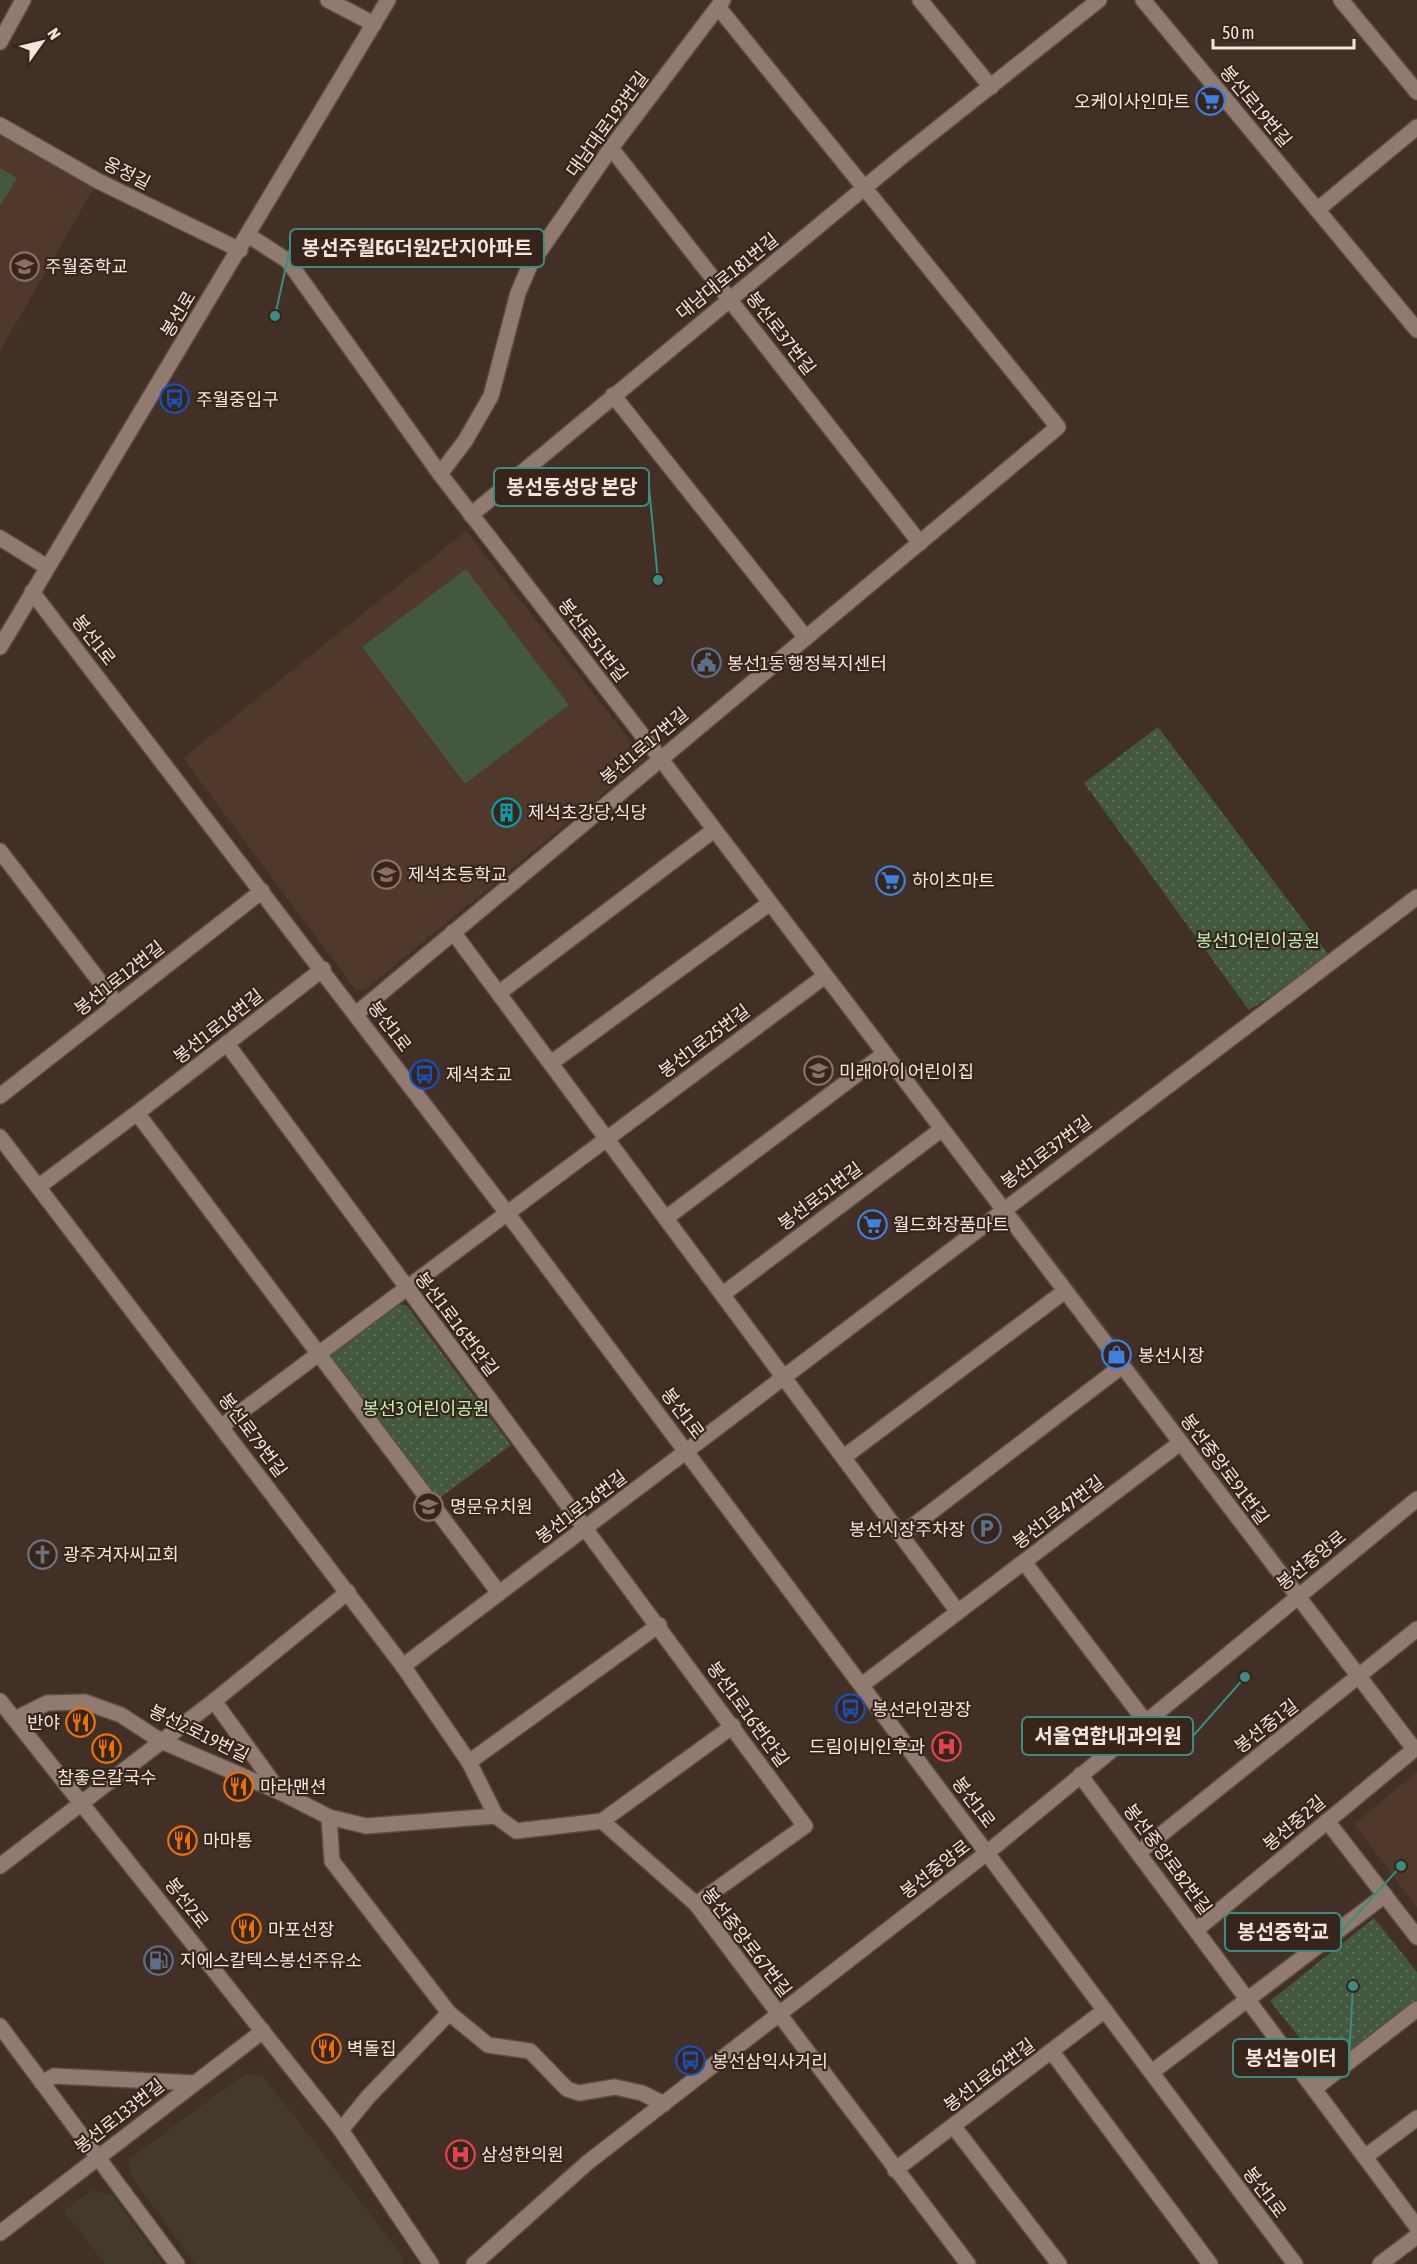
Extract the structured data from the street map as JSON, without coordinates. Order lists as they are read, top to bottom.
{
  "streets": {
    "street": [
      "봉선로19번길",
      "대남대로193번길",
      "옹정길",
      "대남대로181번길",
      "봉선로",
      "봉선로37번길",
      "봉선1로",
      "봉선로51번길",
      "봉선1로17번길",
      "봉선1로12번길",
      "봉선1로16번길",
      "봉선1로25번길",
      "봉선1로37번길",
      "봉선1로16번안길",
      "봉선로79번길",
      "봉선중앙로91번길",
      "봉선1로36번길",
      "봉선1로47번길",
      "봉선중앙로",
      "봉선중1길",
      "봉선2로19번길",
      "봉선중2길",
      "봉선중앙로82번길",
      "봉선2로",
      "봉선중앙로67번길",
      "봉선1로62번길",
      "봉선로133번길"
    ]
  },
  "crossings": [
    ["대남대로193번길", "대남대로181번길"],
    ["대남대로193번길", "봉선로37번길"],
    ["대남대로193번길", "봉선로51번길"],
    ["대남대로193번길", "봉선1로17번길"],
    ["옹정길", "봉선로"],
    ["대남대로181번길", "봉선로37번길"],
    ["대남대로181번길", "봉선로51번길"],
    ["대남대로181번길", "봉선1로17번길"],
    ["봉선로", "봉선1로"],
    ["봉선로", "봉선로51번길"],
    ["봉선로37번길", "봉선1로17번길"],
    ["봉선1로", "봉선1로17번길"],
    ["봉선1로", "봉선1로12번길"],
    ["봉선1로", "봉선1로16번길"],
    ["봉선1로", "봉선1로25번길"],
    ["봉선1로", "봉선1로37번길"],
    ["봉선1로", "봉선1로36번길"],
    ["봉선1로", "봉선1로47번길"],
    ["봉선1로", "봉선중앙로"],
    ["봉선1로", "봉선1로62번길"],
    ["봉선로51번길", "봉선1로17번길"],
    ["봉선로51번길", "봉선1로25번길"],
    ["봉선로51번길", "봉선1로37번길"],
    ["봉선로51번길", "봉선중앙로91번길"],
    ["봉선1로16번길", "봉선1로16번안길"],
    ["봉선1로16번길", "봉선로79번길"],
    ["봉선1로25번길", "봉선1로16번안길"],
    ["봉선1로25번길", "봉선로79번길"],
    ["봉선1로37번길", "봉선중앙로91번길"],
    ["봉선1로37번길", "봉선1로36번길"],
    ["봉선1로16번안길", "봉선1로36번길"],
    ["봉선1로16번안길", "봉선중앙로67번길"],
    ["봉선로79번길", "봉선1로36번길"],
    ["봉선로79번길", "봉선2로19번길"],
    ["봉선중앙로91번길", "봉선1로47번길"],
    ["봉선중앙로91번길", "봉선중앙로"],
    ["봉선중앙로91번길", "봉선중1길"],
    ["봉선중앙로91번길", "봉선중2길"],
    ["봉선중앙로", "봉선중앙로82번길"],
    ["봉선중앙로", "봉선중앙로67번길"],
    ["봉선중1길", "봉선중앙로82번길"],
    ["봉선2로19번길", "봉선2로"],
    ["봉선중2길", "봉선중앙로82번길"],
    ["봉선2로", "봉선로133번길"]
  ],
  "parks": ["봉선1어린이공원", "봉선3 어린이공원"],
  "places": {
    "supermarket": ["오케이사인마트", "하이츠마트", "월드화장품마트"],
    "school or university": [
      "주월중학교",
      "제석초등학교",
      "미래아이 어린이집",
      "명문유치원"
    ],
    "other": [
      "봉선주월EG더원2단지아파트",
      "봉선동성당 본당",
      "서울연합내과의원",
      "봉선중학교",
      "봉선놀이터"
    ],
    "bus stop": [
      "주월중입구",
      "제석초교",
      "봉선라인광장",
      "봉선삼익사거리"
    ],
    "public building": ["봉선1동 행정복지센터"],
    "building": ["제석초강당,식당"],
    "shop": ["봉선시장"],
    "parking": ["봉선시장주차장"],
    "church": ["광주겨자씨교회"],
    "restaurant": [
      "반야",
      "참좋은칼국수",
      "마라맨션",
      "마마통",
      "마포선장",
      "벽돌집"
    ],
    "hospital": ["드림이비인후과", "삼성한의원"],
    "fuel station": ["지에스칼텍스봉선주유소"]
  },
  "scale_bar": "50 m",
  "north": "top right"
}
